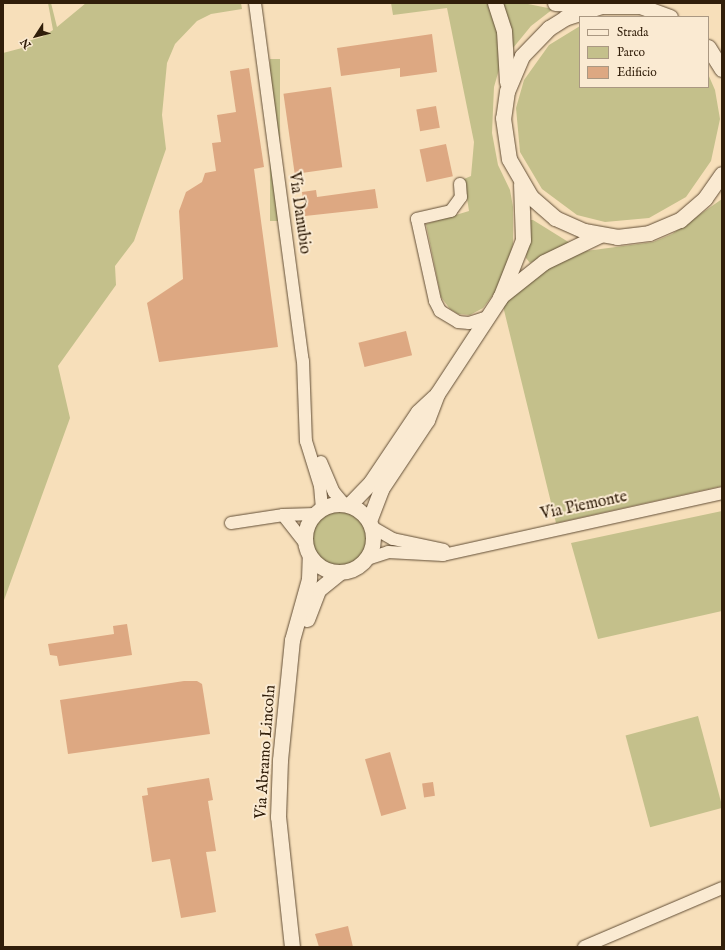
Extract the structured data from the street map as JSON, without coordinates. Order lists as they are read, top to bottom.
{
  "streets": {
    "street": ["Via Danubio", "Via Piemonte", "Via Abramo Lincoln"]
  },
  "crossings": [
    ["Via Danubio", "Via Piemonte"],
    ["Via Danubio", "Via Abramo Lincoln"],
    ["Via Piemonte", "Via Abramo Lincoln"]
  ],
  "legend": ["Strada", "Parco", "Edificio"],
  "north": "bottom left"
}
